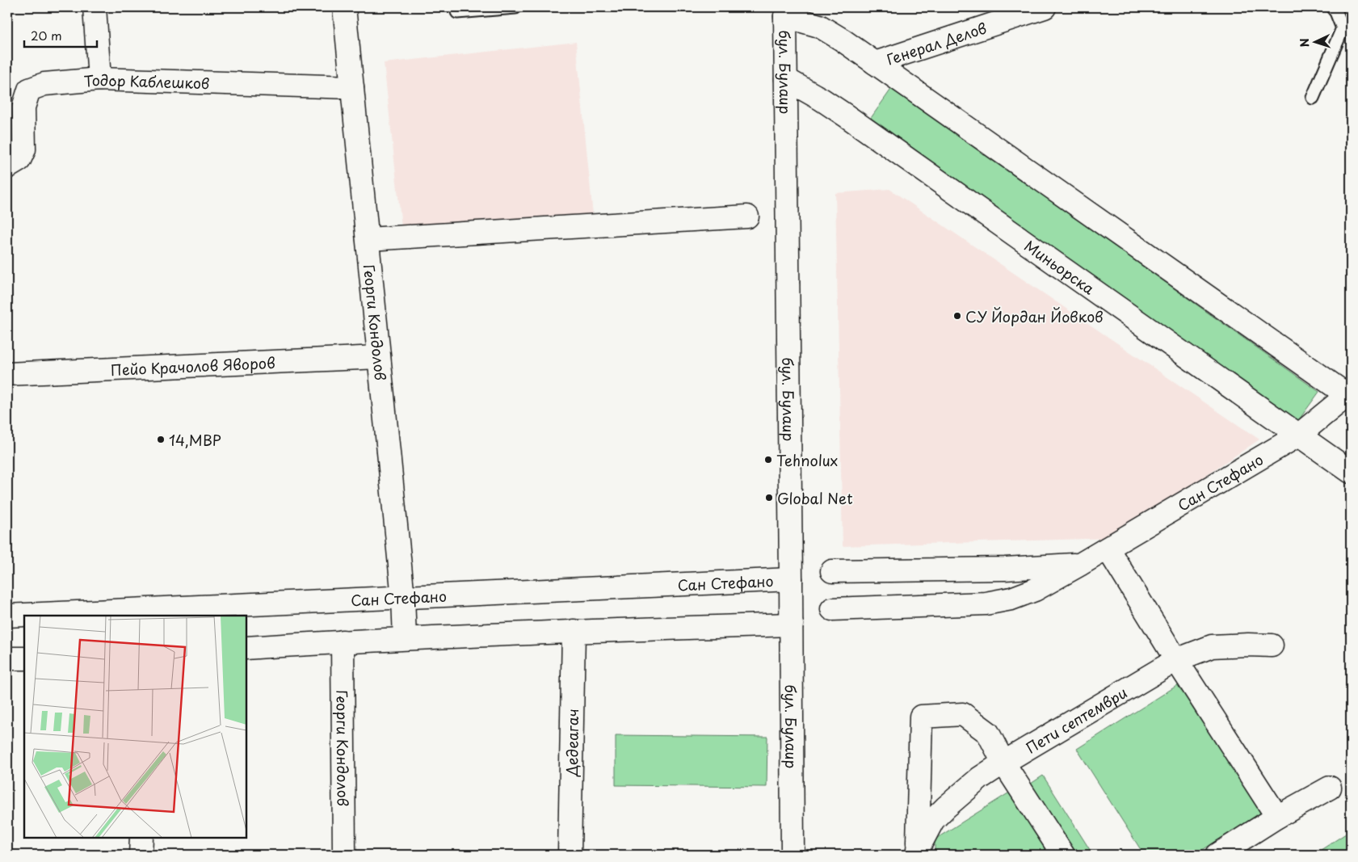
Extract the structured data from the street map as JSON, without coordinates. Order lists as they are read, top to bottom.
{
  "streets": {
    "street": [
      "Генерал Делов",
      "бул. Булаир",
      "Тодор Каблешков",
      "Миньорска",
      "Георги Кондолов",
      "Пейо Крачолов Яворов",
      "Сан Стефано",
      "Пети септември",
      "Дедеагач"
    ]
  },
  "crossings": [
    ["бул. Булаир", "Миньорска"],
    ["бул. Булаир", "Сан Стефано"],
    ["Тодор Каблешков", "Георги Кондолов"],
    ["Миньорска", "Сан Стефано"],
    ["Георги Кондолов", "Пейо Крачолов Яворов"],
    ["Георги Кондолов", "Сан Стефано"]
  ],
  "places": [
    "СУ Йордан Йовков",
    "14,МВР",
    "Tehnolux",
    "Global Net"
  ],
  "scale_bar": "20 m",
  "north": "left"
}
